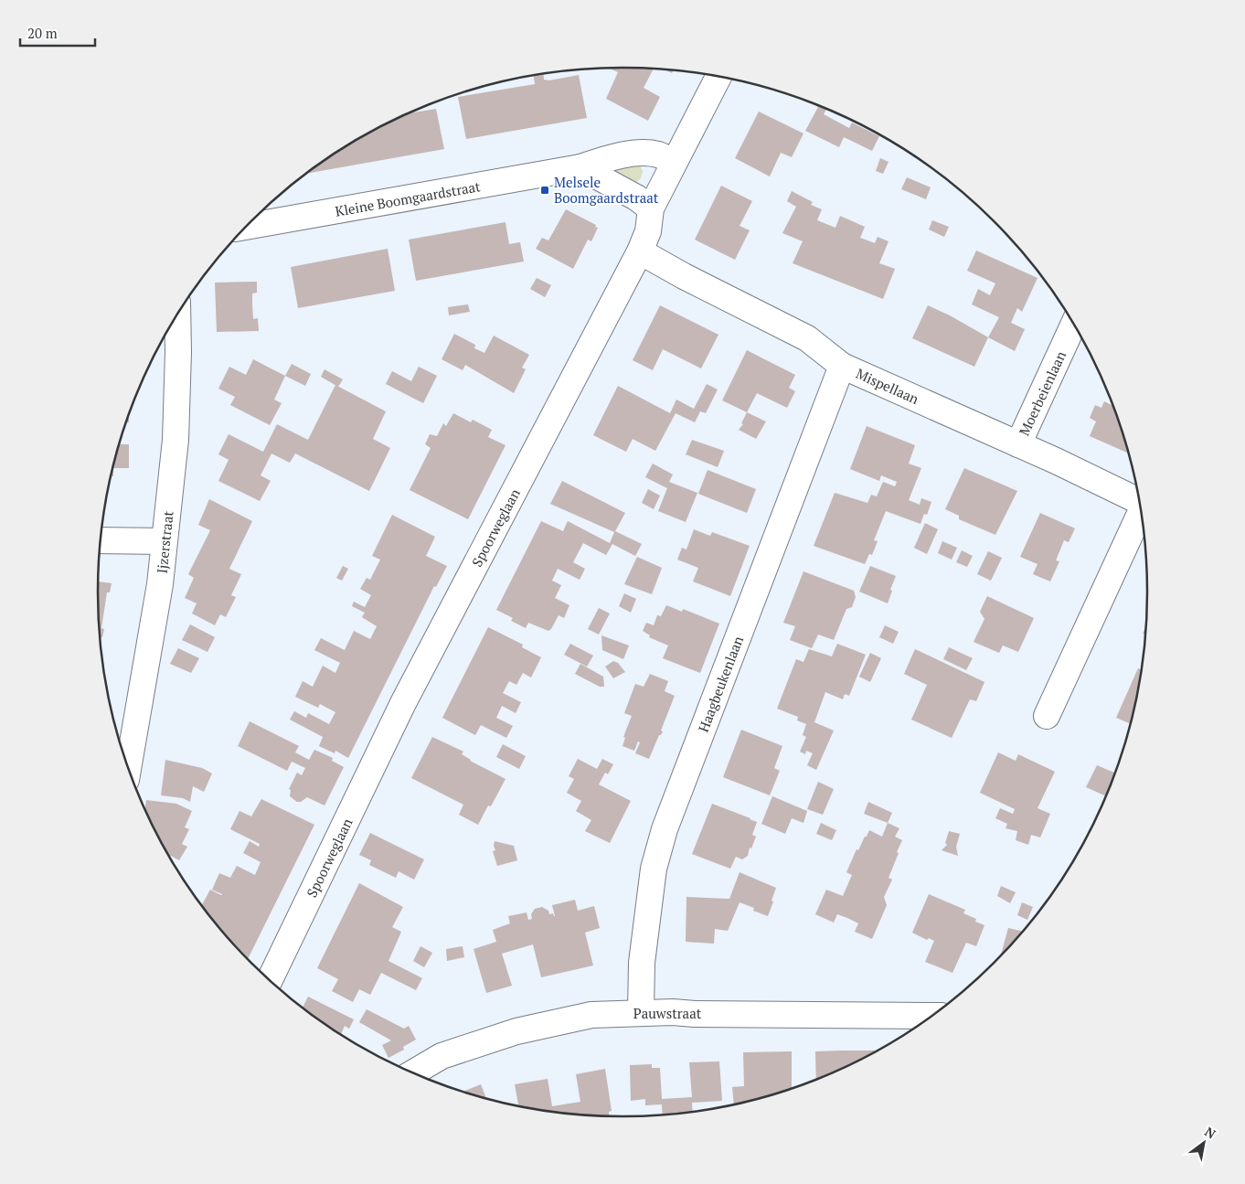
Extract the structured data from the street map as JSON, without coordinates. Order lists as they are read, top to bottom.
{
  "streets": {
    "street": [
      "Kleine Boomgaardstraat",
      "Mispellaan",
      "Moerbeienlaan",
      "Spoorweglaan",
      "Ijzerstraat",
      "Haagbeukenlaan",
      "Pauwstraat"
    ]
  },
  "crossings": [
    ["Kleine Boomgaardstraat", "Spoorweglaan"],
    ["Mispellaan", "Moerbeienlaan"],
    ["Mispellaan", "Spoorweglaan"],
    ["Mispellaan", "Haagbeukenlaan"],
    ["Haagbeukenlaan", "Pauwstraat"]
  ],
  "places": {
    "transit": ["Melsele Boomgaardstraat"]
  },
  "scale_bar": "20 m",
  "north": "top right"
}
